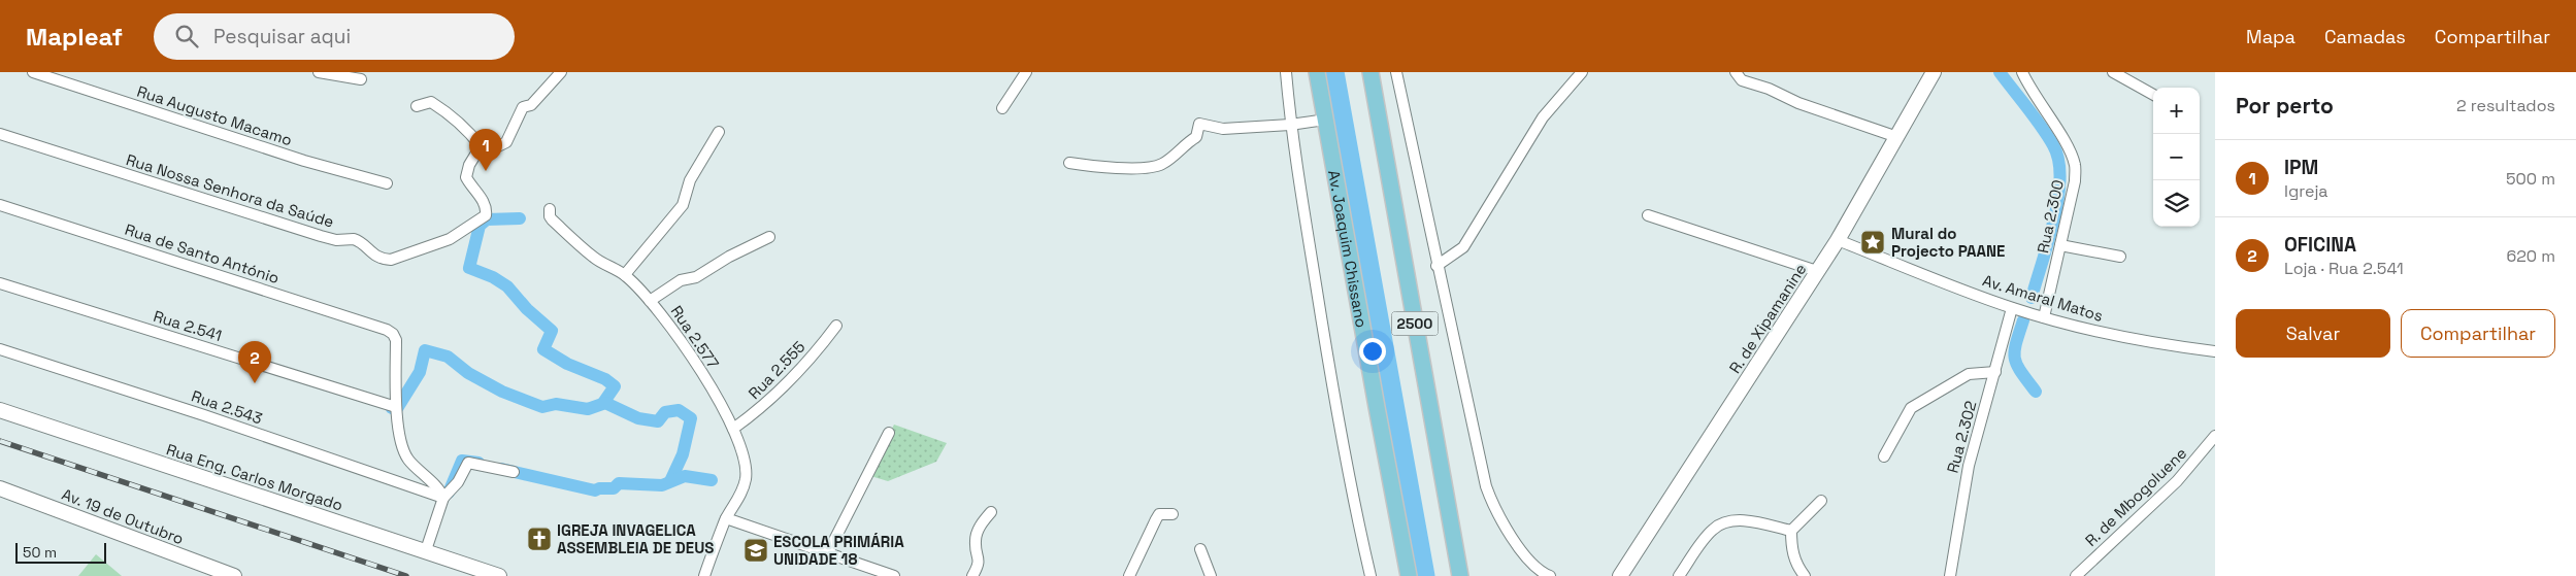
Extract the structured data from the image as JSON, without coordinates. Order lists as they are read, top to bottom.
{
  "streets": {
    "main road": ["Av. Joaquim Chissano", "2500"],
    "street": [
      "Rua Augusto Macamo",
      "Rua Nossa Senhora da Saúde",
      "Rua 2.300",
      "Rua de Santo António",
      "Av. Amaral Matos",
      "R. de Xipamanine",
      "Rua 2.541",
      "Rua 2.577",
      "Rua 2.555",
      "Rua 2.543",
      "Rua 2.302",
      "Rua Eng. Carlos Morgado",
      "R. de Mbogoluene",
      "Av. 19 de Outubro"
    ]
  },
  "crossings": [
    ["Rua 2.300", "Av. Amaral Matos"],
    ["Rua de Santo António", "Rua 2.541"],
    ["Av. Amaral Matos", "R. de Xipamanine"],
    ["Av. Amaral Matos", "Rua 2.302"],
    ["Rua 2.577", "Rua 2.555"]
  ],
  "places": {
    "place": ["Mural do Projecto PAANE"],
    "church": ["IGREJA INVAGELICA ASSEMBLEIA DE DEUS"],
    "school or university": ["ESCOLA PRIMÁRIA UNIDADE 18"]
  },
  "scale_bar": "50 m",
  "page": {
    "header": "Mapleaf",
    "search": "Pesquisar aqui",
    "nav": ["Mapa", "Camadas", "Compartilhar"],
    "heading": ["Por perto", "2 resultados"],
    "map_buttons": ["+", "−"],
    "pins": ["1", "2"],
    "list": [
      {
        "mark": "1",
        "name": "IPM",
        "note": "Igreja",
        "value": "500 m"
      },
      {
        "mark": "2",
        "name": "OFICINA",
        "note": "Loja · Rua 2.541",
        "value": "620 m"
      }
    ],
    "buttons": ["Salvar", "Compartilhar"],
    "scale": "50 m"
  }
}
